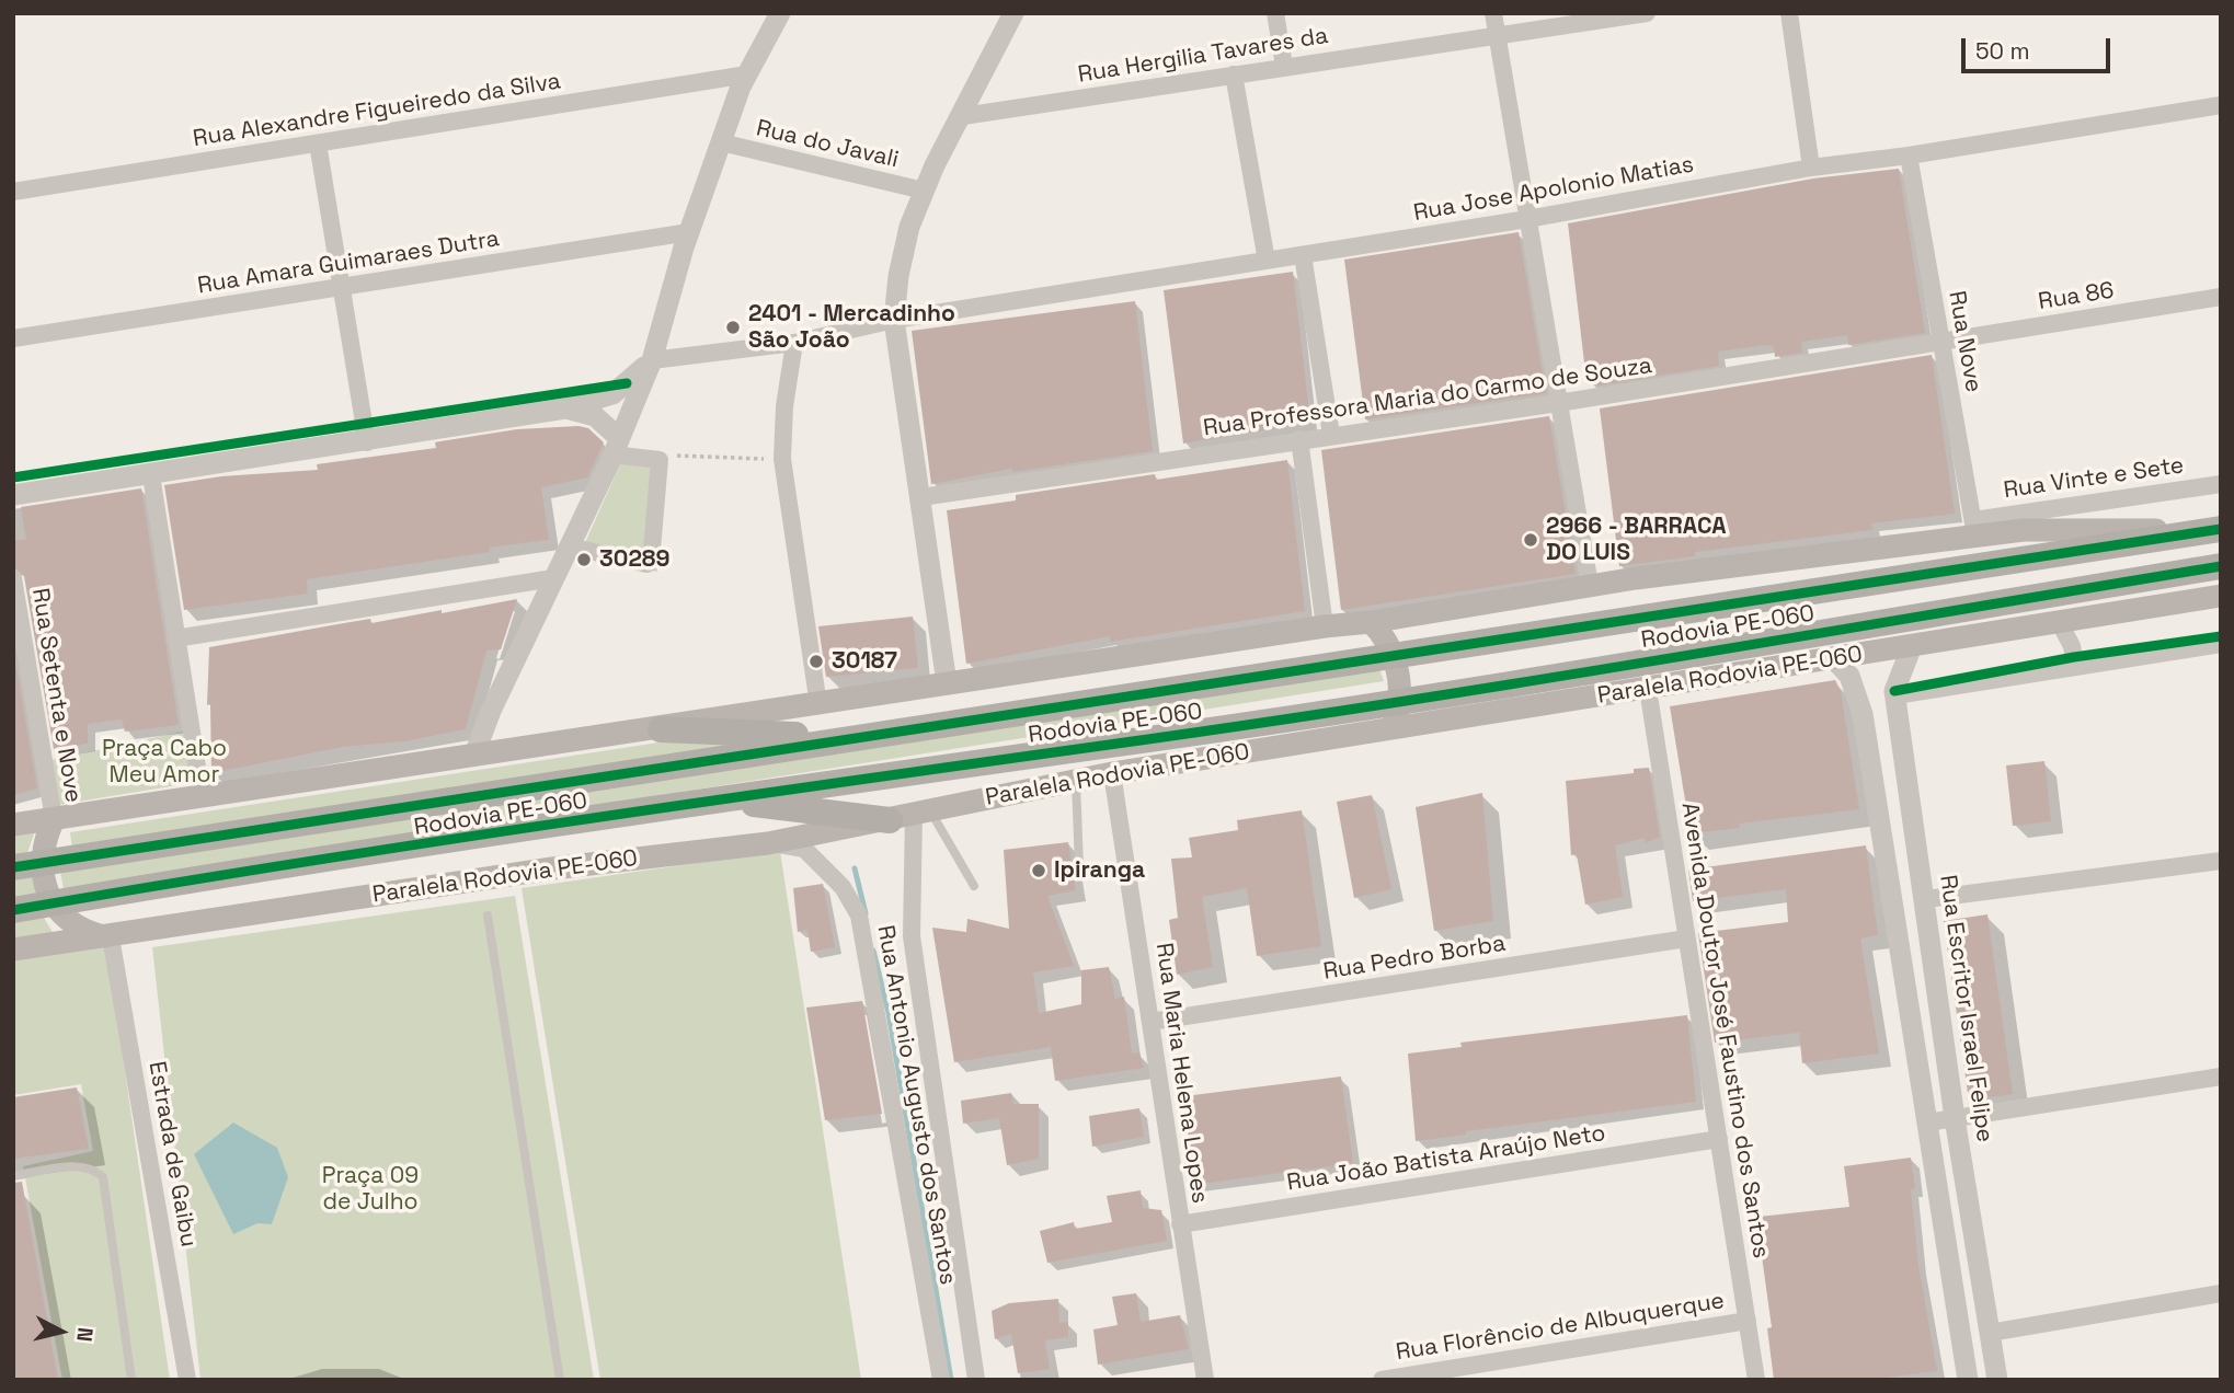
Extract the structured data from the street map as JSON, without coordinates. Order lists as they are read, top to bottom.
{
  "streets": {
    "highway": ["Rodovia PE-060"],
    "main road": ["Paralela Rodovia PE-060"],
    "street": [
      "Rua Hergilia Tavares da",
      "Rua Alexandre Figueiredo da Silva",
      "Rua do Javali",
      "Rua Jose Apolonio Matias",
      "Rua Amara Guimaraes Dutra",
      "Rua 86",
      "Rua Nove",
      "Rua Professora Maria do Carmo de Souza",
      "Rua Vinte e Sete",
      "Rua Setenta e Nove",
      "Rua Pedro Borba",
      "Rua Escritor Israel Felipe",
      "Avenida Doutor José Faustino dos Santos",
      "Rua Maria Helena Lopes",
      "Rua Antonio Augusto dos Santos",
      "Estrada de Gaibu",
      "Rua João Batista Araújo Neto",
      "Rua Florêncio de Albuquerque"
    ]
  },
  "crossings": [
    ["Rua Jose Apolonio Matias", "Rua Nove"],
    ["Rua 86", "Rua Nove"],
    ["Rua 86", "Rua Professora Maria do Carmo de Souza"],
    ["Rua Nove", "Rua Professora Maria do Carmo de Souza"],
    ["Rua Nove", "Rua Vinte e Sete"],
    ["Paralela Rodovia PE-060", "Rua Escritor Israel Felipe"],
    ["Paralela Rodovia PE-060", "Avenida Doutor José Faustino dos Santos"],
    ["Paralela Rodovia PE-060", "Rua Maria Helena Lopes"],
    ["Paralela Rodovia PE-060", "Rua Antonio Augusto dos Santos"],
    ["Paralela Rodovia PE-060", "Estrada de Gaibu"],
    ["Rua Pedro Borba", "Avenida Doutor José Faustino dos Santos"],
    ["Rua Pedro Borba", "Rua Maria Helena Lopes"],
    ["Avenida Doutor José Faustino dos Santos", "Rua João Batista Araújo Neto"],
    ["Avenida Doutor José Faustino dos Santos", "Rua Florêncio de Albuquerque"],
    ["Rua Maria Helena Lopes", "Rua João Batista Araújo Neto"]
  ],
  "parks": ["Praça Cabo Meu Amor", "Praça 09 de Julho"],
  "places": [
    "2401 - Mercadinho São João",
    "2966 - BARRACA DO LUIS",
    "30289",
    "30187",
    "Ipiranga"
  ],
  "scale_bar": "50 m",
  "north": "right"
}
